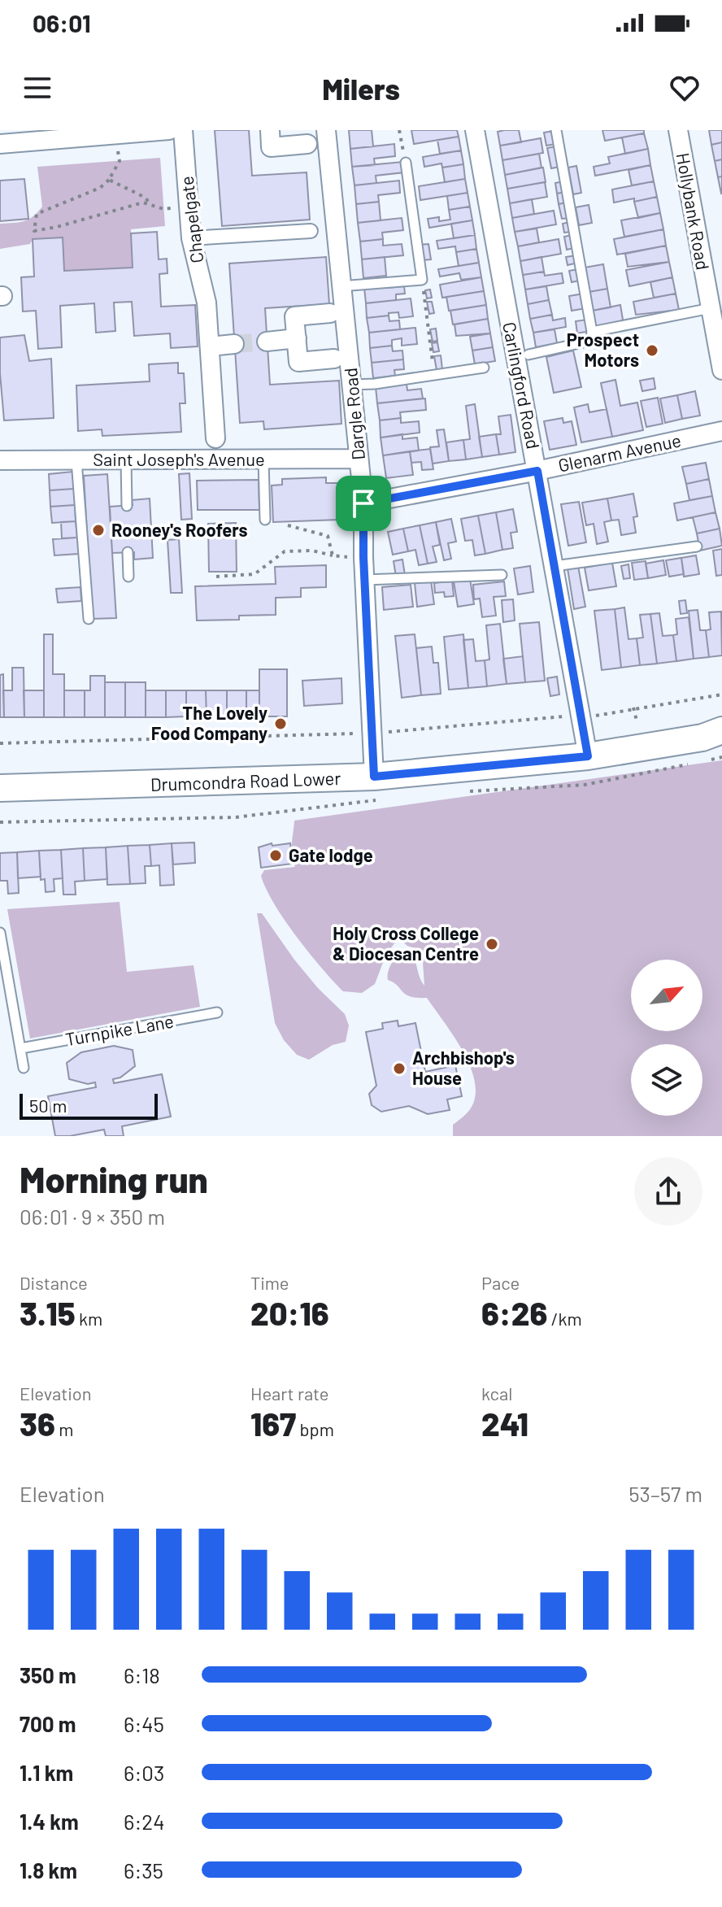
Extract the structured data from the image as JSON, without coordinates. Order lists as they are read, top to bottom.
{
  "streets": {
    "main road": ["Drumcondra Road Lower"],
    "street": [
      "Hollybank Road",
      "Chapelgate",
      "Carlingford Road",
      "Dargle Road",
      "Glenarm Avenue",
      "Saint Joseph's Avenue"
    ],
    "lane": ["Turnpike Lane"]
  },
  "crossings": [
    ["Carlingford Road", "Glenarm Avenue"],
    ["Carlingford Road", "Drumcondra Road Lower"],
    ["Dargle Road", "Glenarm Avenue"],
    ["Dargle Road", "Saint Joseph's Avenue"],
    ["Dargle Road", "Drumcondra Road Lower"]
  ],
  "places": [
    "Prospect Motors",
    "Rooney's Roofers",
    "The Lovely Food Company",
    "Gate lodge",
    "Holy Cross College & Diocesan Centre",
    "Archbishop's House"
  ],
  "scale_bar": "50 m",
  "north": "top right",
  "page": {
    "status": "06:01",
    "header": "Milers",
    "scale": "50 m",
    "heading": ["Morning run", "06:01 · 9 × 350 m"],
    "stats": [
      ["Distance", "3.15 km"],
      ["Time", "20:16"],
      ["Pace", "6:26 /km"],
      ["Elevation", "36 m"],
      ["Heart rate", "167 bpm"],
      ["kcal", "241"]
    ],
    "chart": ["Elevation", "53–57 m"],
    "list": [
      {
        "name": "350 m",
        "note": "6:18"
      },
      {
        "name": "700 m",
        "note": "6:45"
      },
      {
        "name": "1.1 km",
        "note": "6:03"
      },
      {
        "name": "1.4 km",
        "note": "6:24"
      },
      {
        "name": "1.8 km",
        "note": "6:35"
      }
    ]
  }
}
